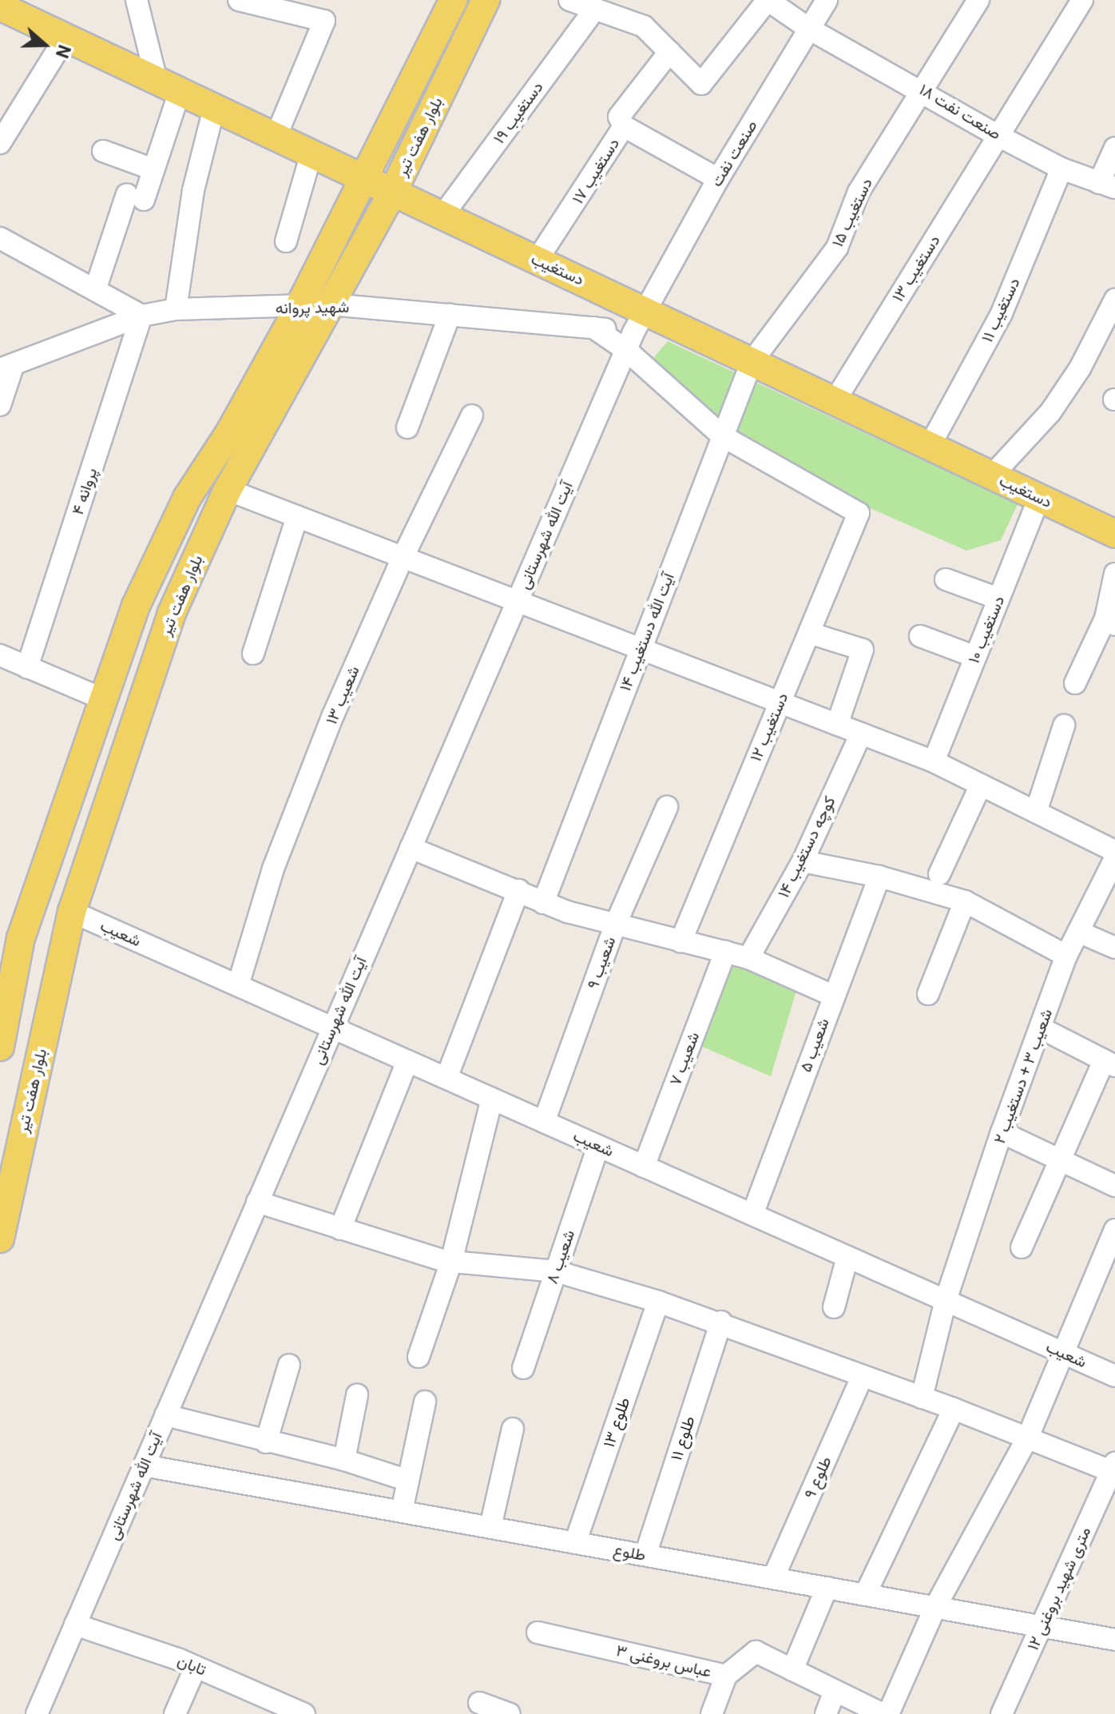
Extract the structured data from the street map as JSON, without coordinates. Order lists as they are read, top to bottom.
{
  "streets": {
    "main road": ["بلوار هفت تیر", "دستغیب"],
    "street": [
      "صنعت نفت ۱۸",
      "دستغیب ۱۹",
      "صنعت نفت",
      "دستغیب ۱۷",
      "دستغیب ۱۵",
      "دستغیب ۱۳",
      "شهید پروانه",
      "دستغیب ۱۱",
      "پروانه ۴",
      "آیت الله شهرستانی",
      "دستغیب ۱۰",
      "آیت الله دستغیب ۱۴",
      "شعیب ۱۳",
      "دستغیب ۱۲",
      "کوچه دستغیب ۱۴",
      "شعیب",
      "شعیب ۹",
      "شعیب ۵",
      "شعیب ۷",
      "شعیب ۳ + دستغیب ۲",
      "شعیب ۸",
      "طلوع ۱۳",
      "طلوع ۱۱",
      "طلوع ۹",
      "طلوع",
      "۱۲ متری شهید بروغنی",
      "عباس بروغنی ۳",
      "تابان"
    ]
  },
  "crossings": [
    ["صنعت نفت ۱۸", "صنعت نفت"],
    ["صنعت نفت ۱۸", "دستغیب ۱۵"],
    ["صنعت نفت ۱۸", "دستغیب ۱۳"],
    ["صنعت نفت ۱۸", "دستغیب ۱۱"],
    ["دستغیب ۱۹", "دستغیب"],
    ["بلوار هفت تیر", "دستغیب"],
    ["بلوار هفت تیر", "شهید پروانه"],
    ["بلوار هفت تیر", "شعیب"],
    ["صنعت نفت", "دستغیب"],
    ["صنعت نفت", "شهید پروانه"],
    ["صنعت نفت", "آیت الله شهرستانی"],
    ["دستغیب ۱۷", "دستغیب"],
    ["دستغیب ۱۵", "دستغیب"],
    ["دستغیب ۱۵", "آیت الله دستغیب ۱۴"],
    ["دستغیب ۱۳", "دستغیب"],
    ["دستغیب", "شهید پروانه"],
    ["دستغیب", "دستغیب ۱۱"],
    ["دستغیب", "آیت الله شهرستانی"],
    ["دستغیب", "دستغیب ۱۰"],
    ["دستغیب", "آیت الله دستغیب ۱۴"],
    ["شهید پروانه", "پروانه ۴"],
    ["شهید پروانه", "آیت الله شهرستانی"],
    ["آیت الله شهرستانی", "شعیب"],
    ["آیت الله شهرستانی", "طلوع"],
    ["آیت الله شهرستانی", "تابان"],
    ["آیت الله دستغیب ۱۴", "دستغیب ۱۲"],
    ["شعیب ۱۳", "شعیب"],
    ["شعیب", "شعیب ۹"],
    ["شعیب", "شعیب ۵"],
    ["شعیب", "شعیب ۷"],
    ["شعیب", "شعیب ۳ + دستغیب ۲"],
    ["شعیب", "شعیب ۸"],
    ["طلوع ۱۳", "طلوع"],
    ["طلوع ۱۱", "طلوع"],
    ["طلوع ۹", "طلوع"],
    ["طلوع", "۱۲ متری شهید بروغنی"]
  ],
  "north": "right"
}
